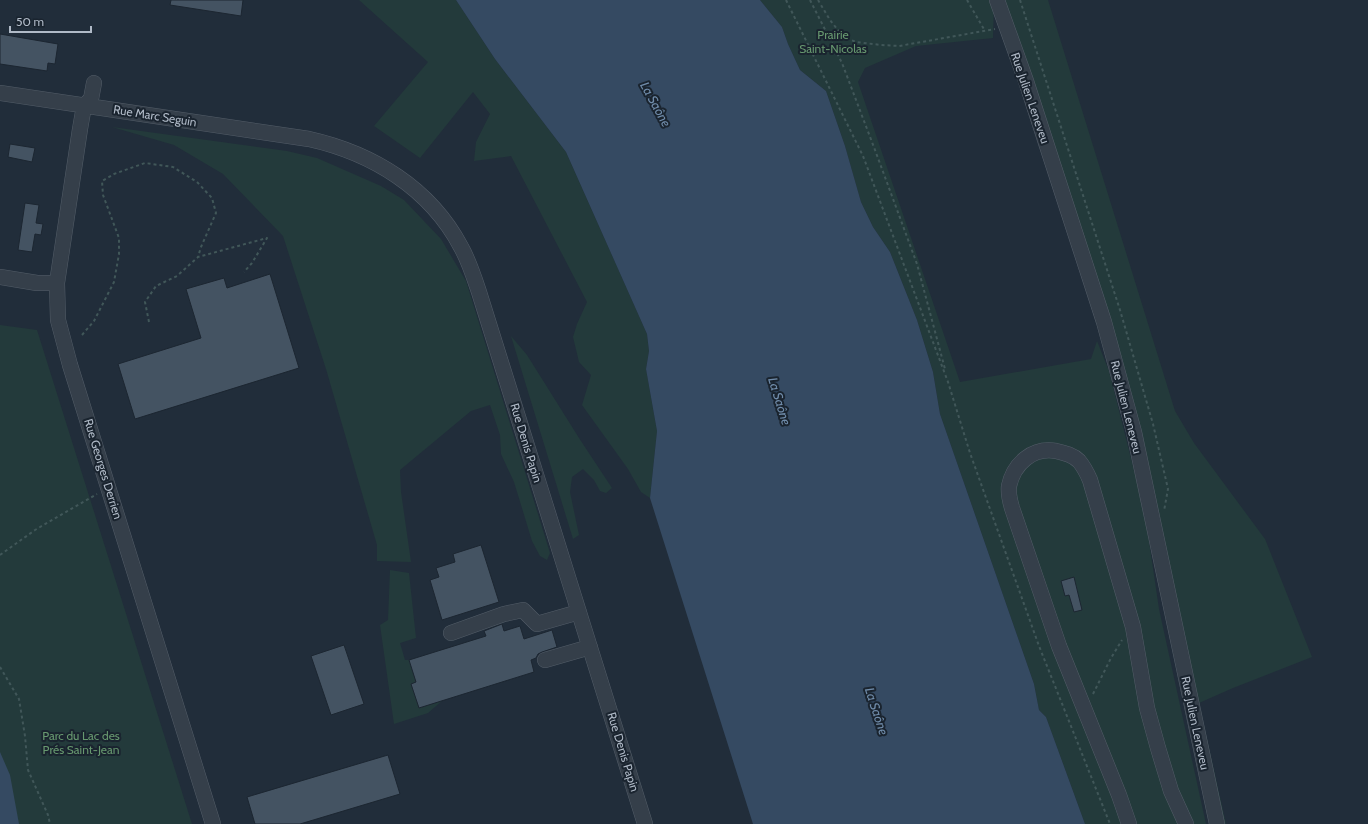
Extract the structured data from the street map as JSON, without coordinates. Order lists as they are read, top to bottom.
{
  "streets": {
    "street": [
      "Rue Julien Leneveu",
      "Rue Marc Seguin",
      "Rue Denis Papin",
      "Rue Georges Derrien"
    ]
  },
  "crossings": [
    ["Rue Marc Seguin", "Rue Denis Papin"],
    ["Rue Marc Seguin", "Rue Georges Derrien"]
  ],
  "water": ["La Saône"],
  "parks": ["Prairie Saint-Nicolas", "Parc du Lac des Prés Saint-Jean"],
  "scale_bar": "50 m"
}
